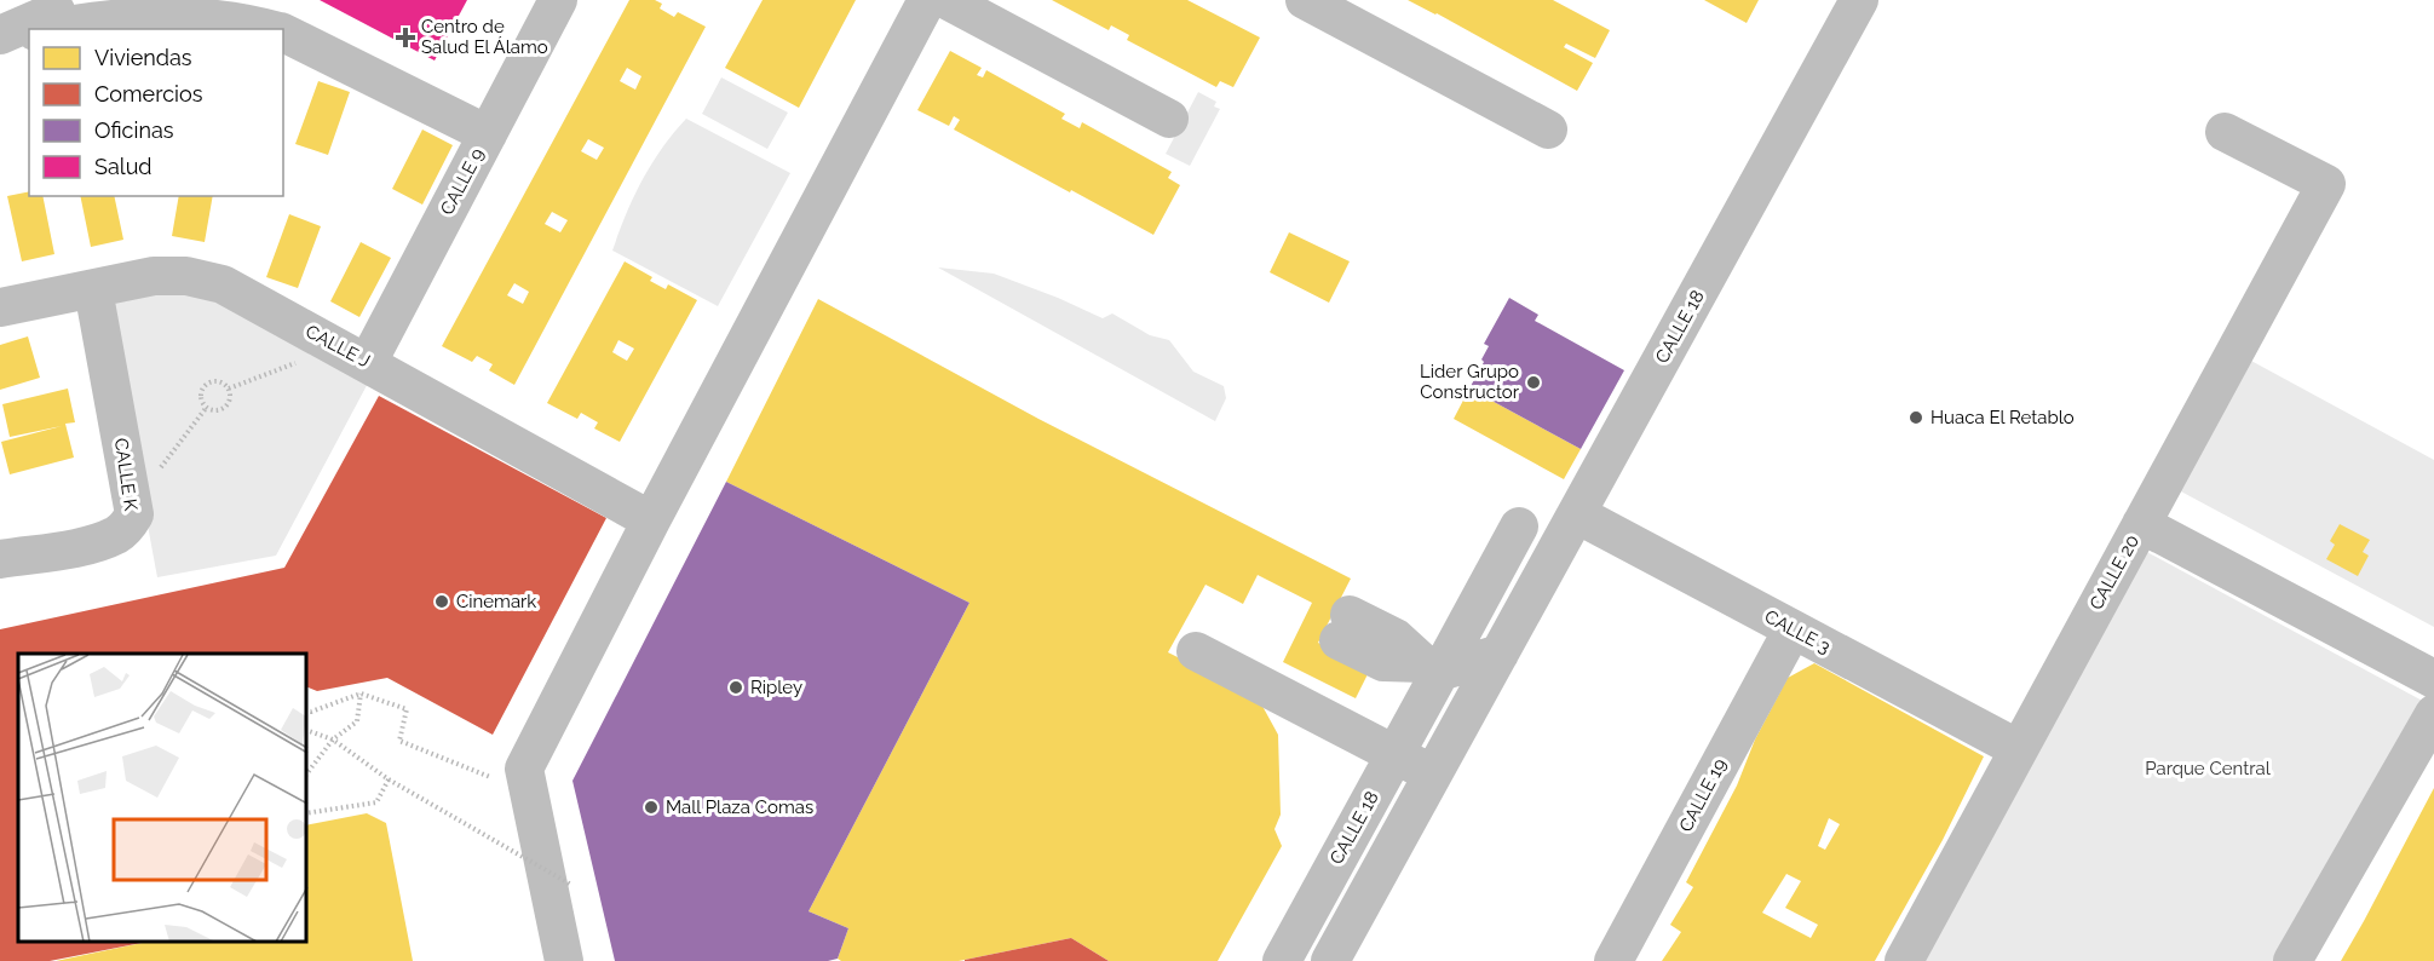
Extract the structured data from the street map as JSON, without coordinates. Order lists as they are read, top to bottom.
{
  "streets": {
    "street": [
      "CALLE 9",
      "CALLE 18",
      "CALLE J",
      "CALLE K",
      "CALLE 20",
      "CALLE 3",
      "CALLE 19"
    ]
  },
  "crossings": [
    ["CALLE 9", "CALLE J"],
    ["CALLE 18", "CALLE 3"],
    ["CALLE J", "CALLE K"],
    ["CALLE 20", "CALLE 3"],
    ["CALLE 3", "CALLE 19"]
  ],
  "parks": ["Parque Central"],
  "places": {
    "health": ["Centro de Salud El Álamo"],
    "other": [
      "Lider Grupo Constructor",
      "Huaca El Retablo",
      "Cinemark",
      "Ripley",
      "Mall Plaza Comas"
    ]
  },
  "legend": [
    "Viviendas",
    "Comercios",
    "Oficinas",
    "Salud"
  ]
}
